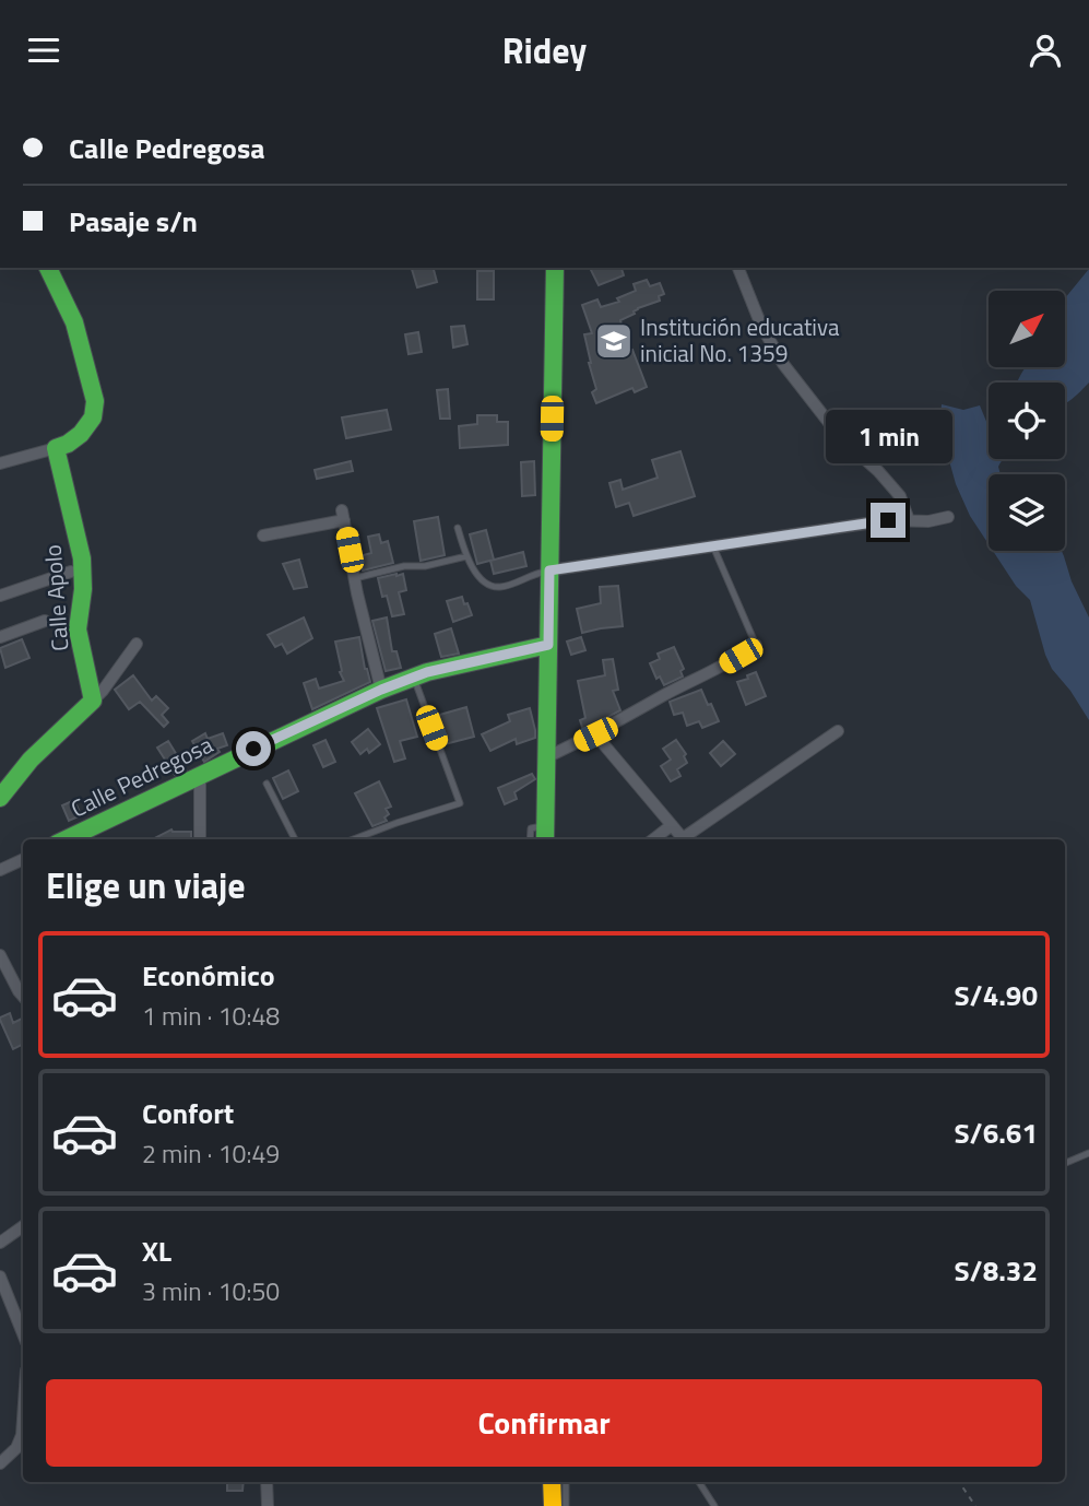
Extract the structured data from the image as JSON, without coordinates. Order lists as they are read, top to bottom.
{
  "streets": {
    "street": ["Calle Apolo", "Calle Pedregosa"]
  },
  "places": {
    "school or university": ["Institución educativa inicial No. 1359"]
  },
  "north": "top right",
  "page": {
    "header": "Ridey",
    "banner": ["Calle Pedregosa", "Pasaje s/n"],
    "bubble": "1 min",
    "heading": "Elige un viaje",
    "list": [
      {
        "name": "Económico",
        "note": "1 min · 10:48",
        "value": "S/4.90"
      },
      {
        "name": "Confort",
        "note": "2 min · 10:49",
        "value": "S/6.61"
      },
      {
        "name": "XL",
        "note": "3 min · 10:50",
        "value": "S/8.32"
      }
    ],
    "buttons": "Confirmar"
  }
}
